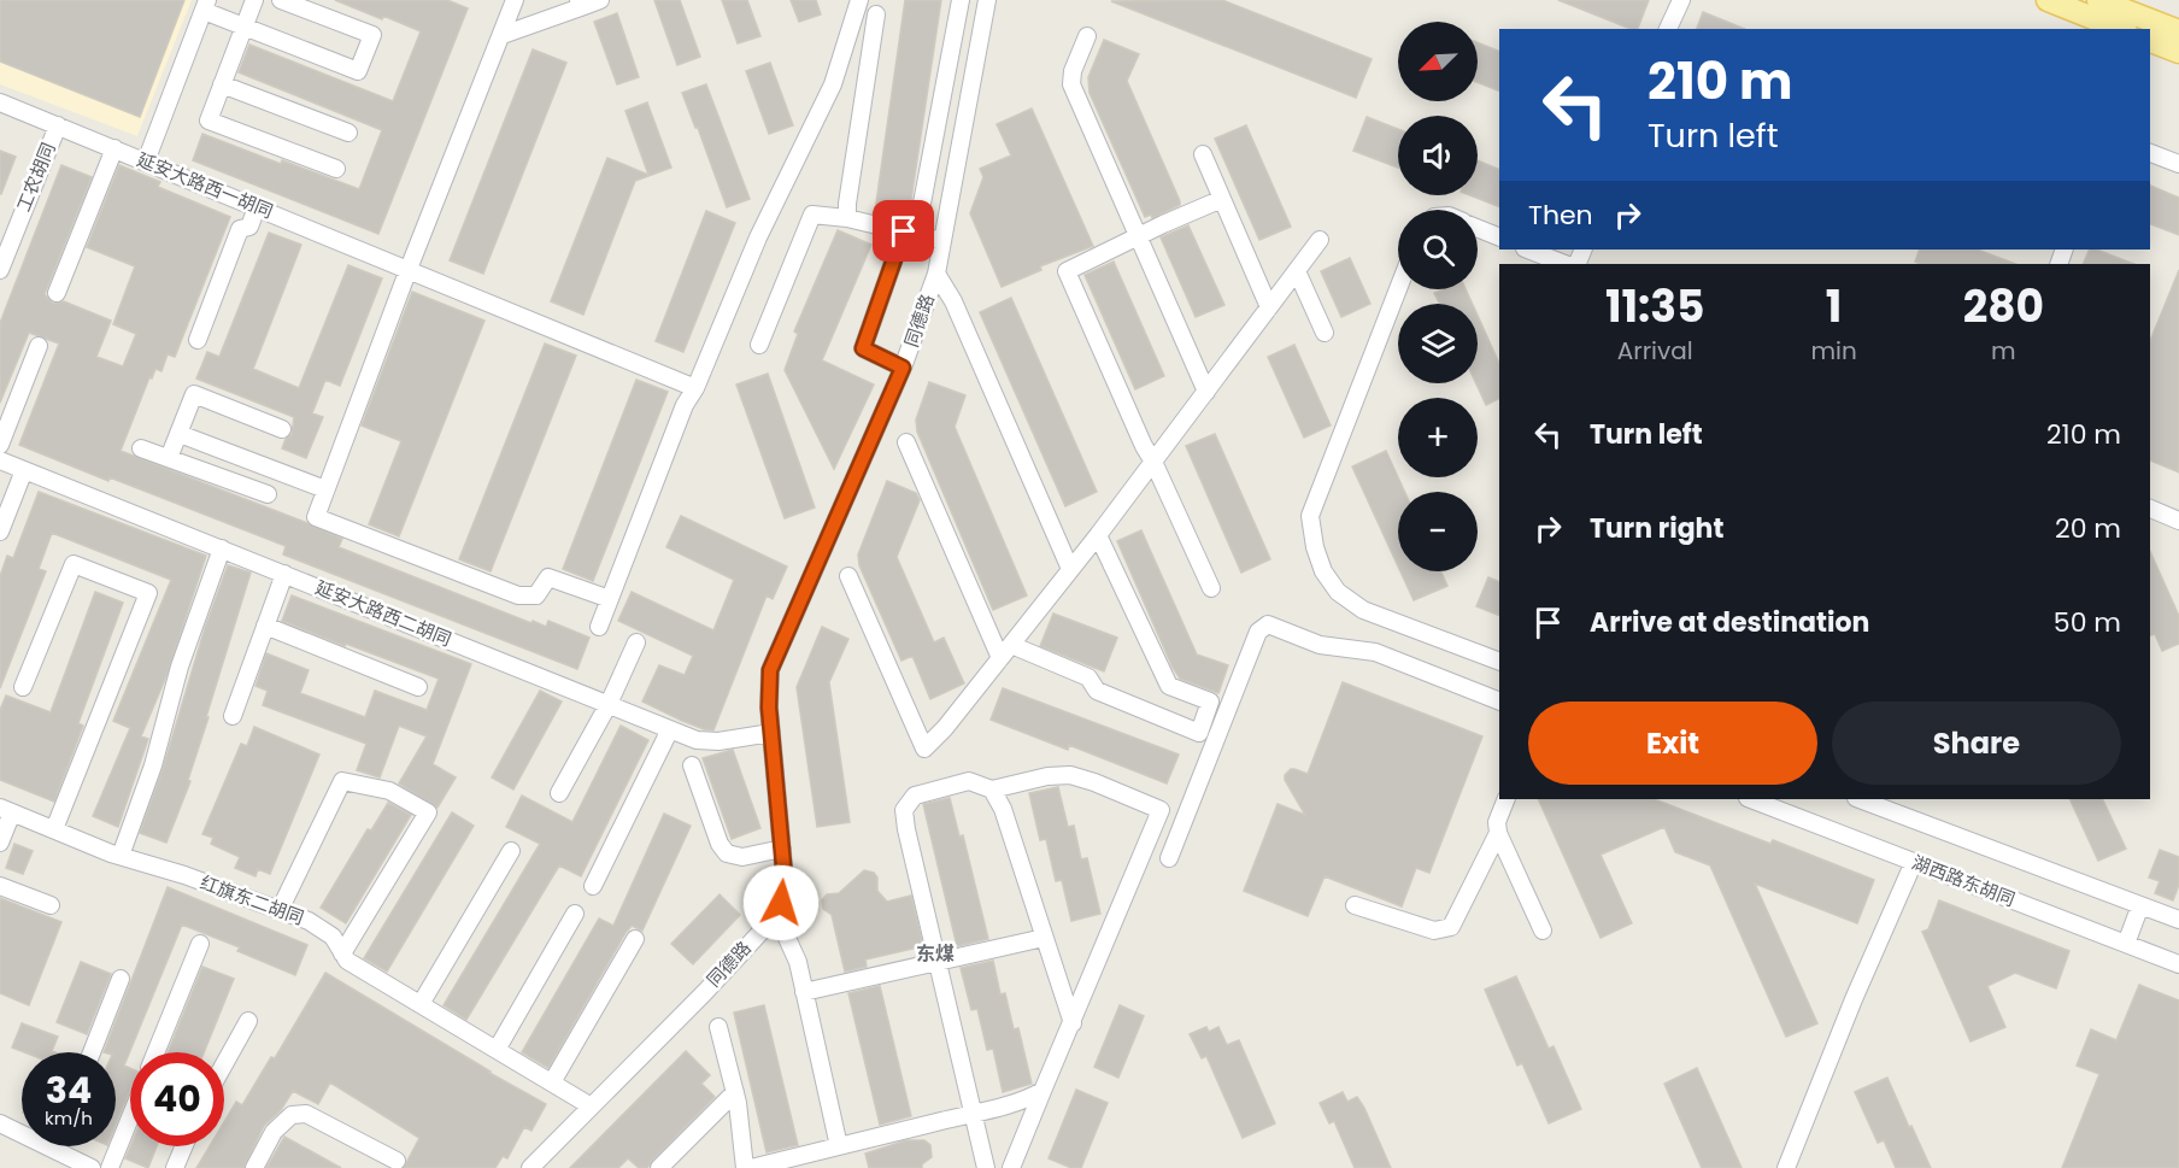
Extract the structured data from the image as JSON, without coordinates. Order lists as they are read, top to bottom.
{
  "streets": {
    "street": [
      "工农胡同",
      "延安大路西一胡同",
      "同德路",
      "延安大路西二胡同",
      "湖西路东胡同",
      "红旗东二胡同"
    ]
  },
  "crossings": [
    ["工农胡同", "延安大路西一胡同"],
    ["同德路", "延安大路西二胡同"],
    ["同德路", "红旗东二胡同"]
  ],
  "districts": ["东煤"],
  "north": "bottom left",
  "page": {
    "map_buttons": ["+", "−"],
    "turn": ["210 m", "Turn left"],
    "then": "Then",
    "eta": [
      "11:35",
      "Arrival",
      "1",
      "min",
      "280",
      "m"
    ],
    "list": [
      {
        "name": "Turn left",
        "value": "210 m"
      },
      {
        "name": "Turn right",
        "value": "20 m"
      },
      {
        "name": "Arrive at destination",
        "value": "50 m"
      }
    ],
    "buttons": ["Exit", "Share"],
    "speed": "34 km/h",
    "limit": "40"
  }
}
